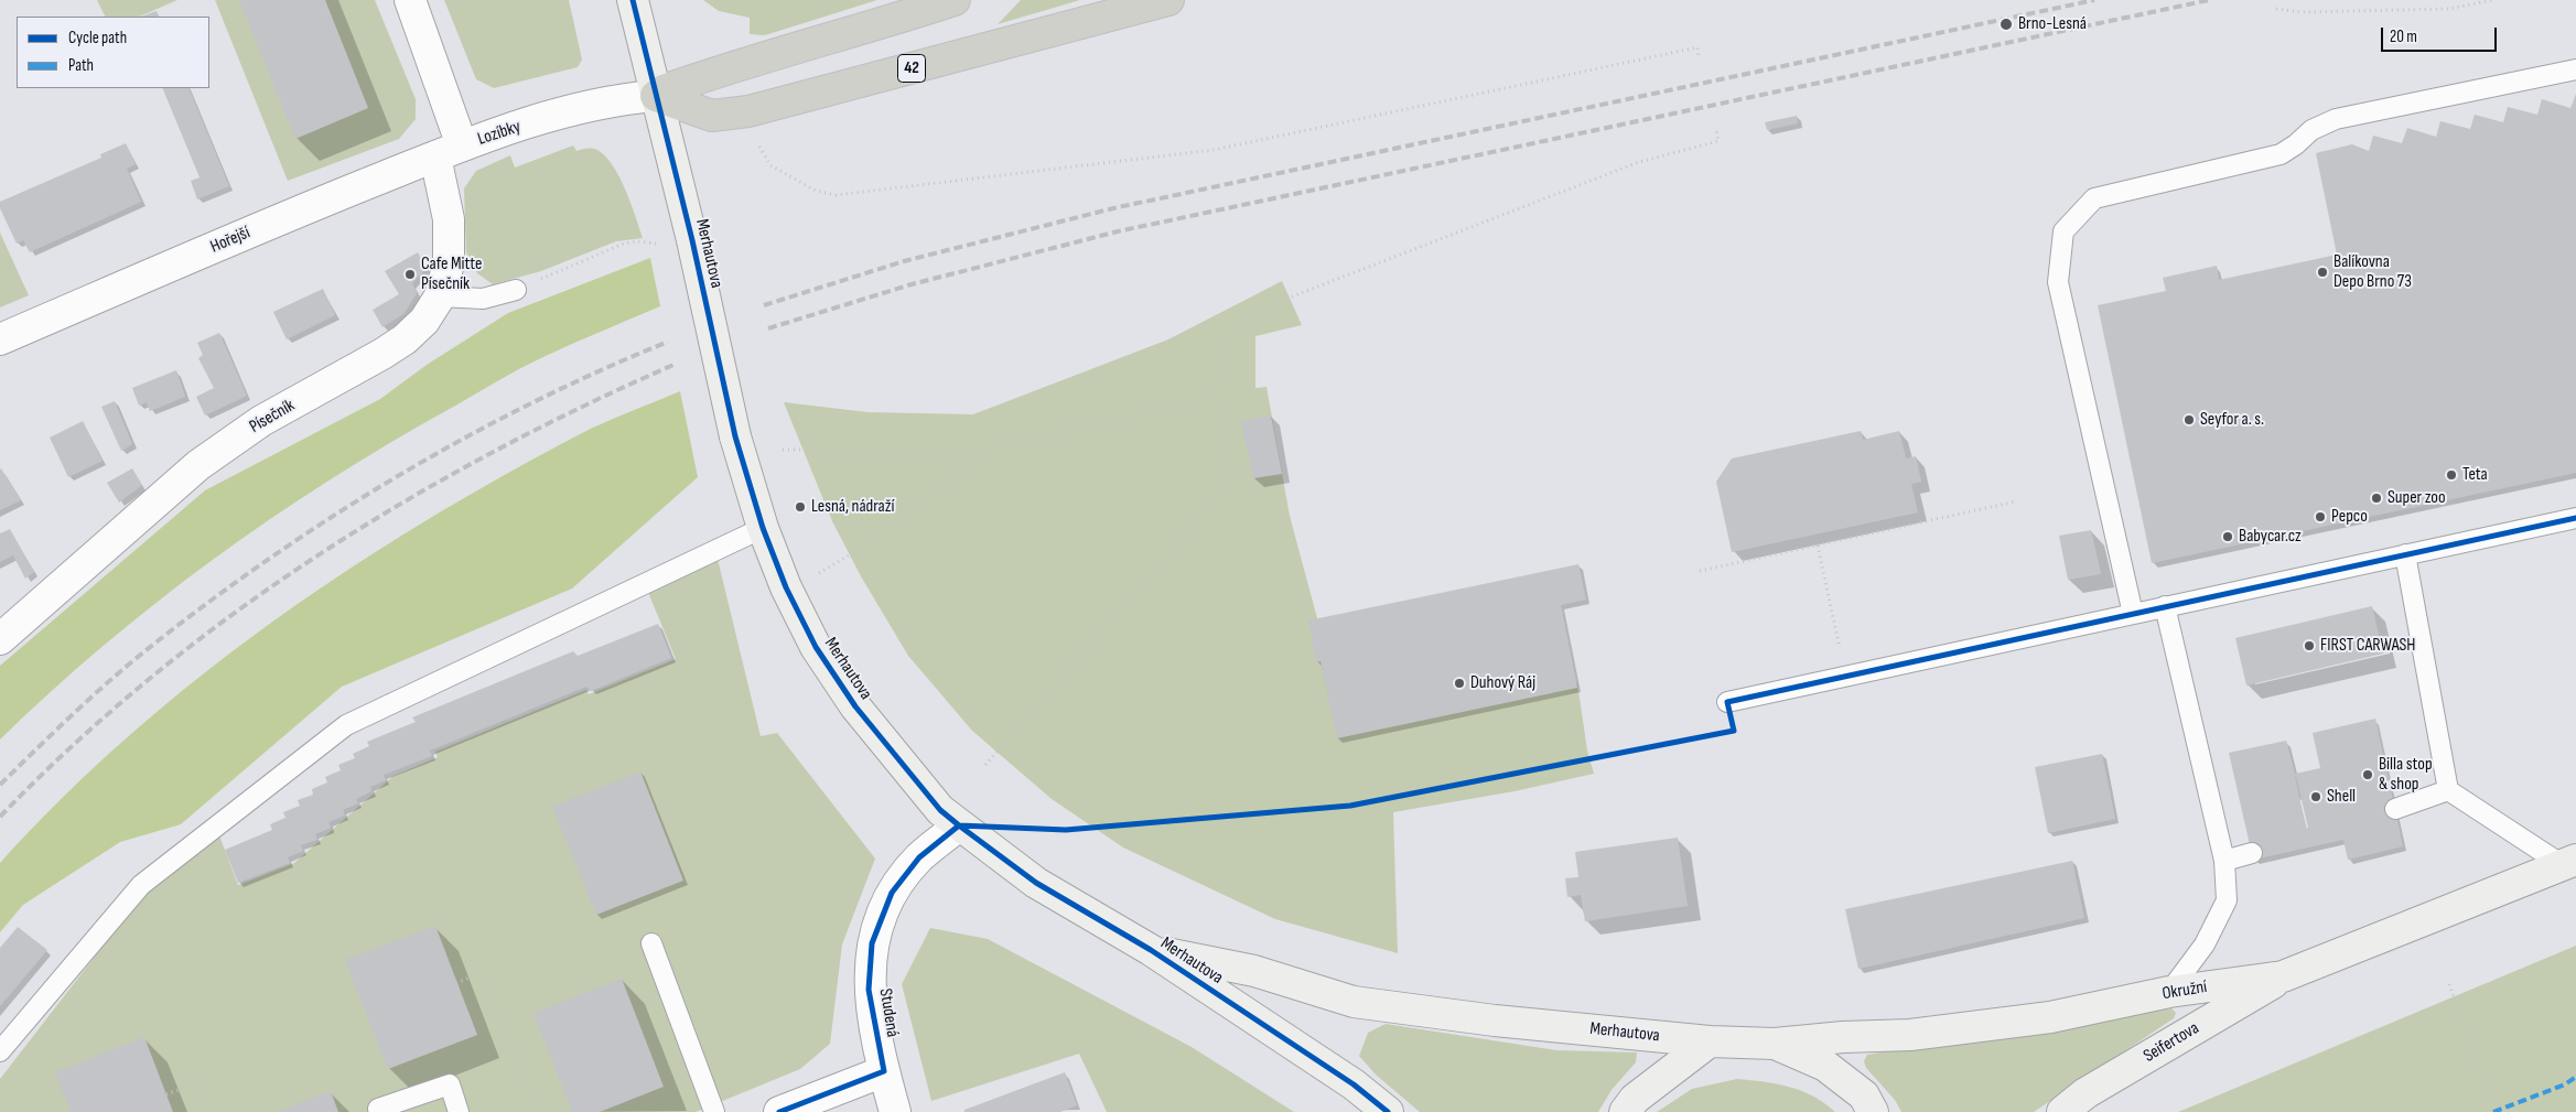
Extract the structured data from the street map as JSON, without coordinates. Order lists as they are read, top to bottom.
{
  "streets": {
    "highway": ["42"],
    "street": [
      "Lozíbky",
      "Hořejší",
      "Merhautova",
      "Písečník",
      "Okružní",
      "Studená",
      "Seifertova"
    ]
  },
  "crossings": [
    ["42", "Lozíbky"],
    ["42", "Merhautova"],
    ["Lozíbky", "Hořejší"],
    ["Lozíbky", "Merhautova"],
    ["Lozíbky", "Písečník"],
    ["Hořejší", "Písečník"],
    ["Merhautova", "Okružní"],
    ["Merhautova", "Studená"],
    ["Okružní", "Seifertova"]
  ],
  "places": [
    "Brno-Lesná",
    "Balíkovna Depo Brno 73",
    "Cafe Mitte Písečník",
    "Seyfor a. s.",
    "Teta",
    "Super zoo",
    "Lesná, nádraží",
    "Pepco",
    "Babycar.cz",
    "FIRST CARWASH",
    "Duhový Ráj",
    "Billa stop & shop",
    "Shell"
  ],
  "legend": ["Cycle path", "Path"],
  "scale_bar": "20 m"
}
